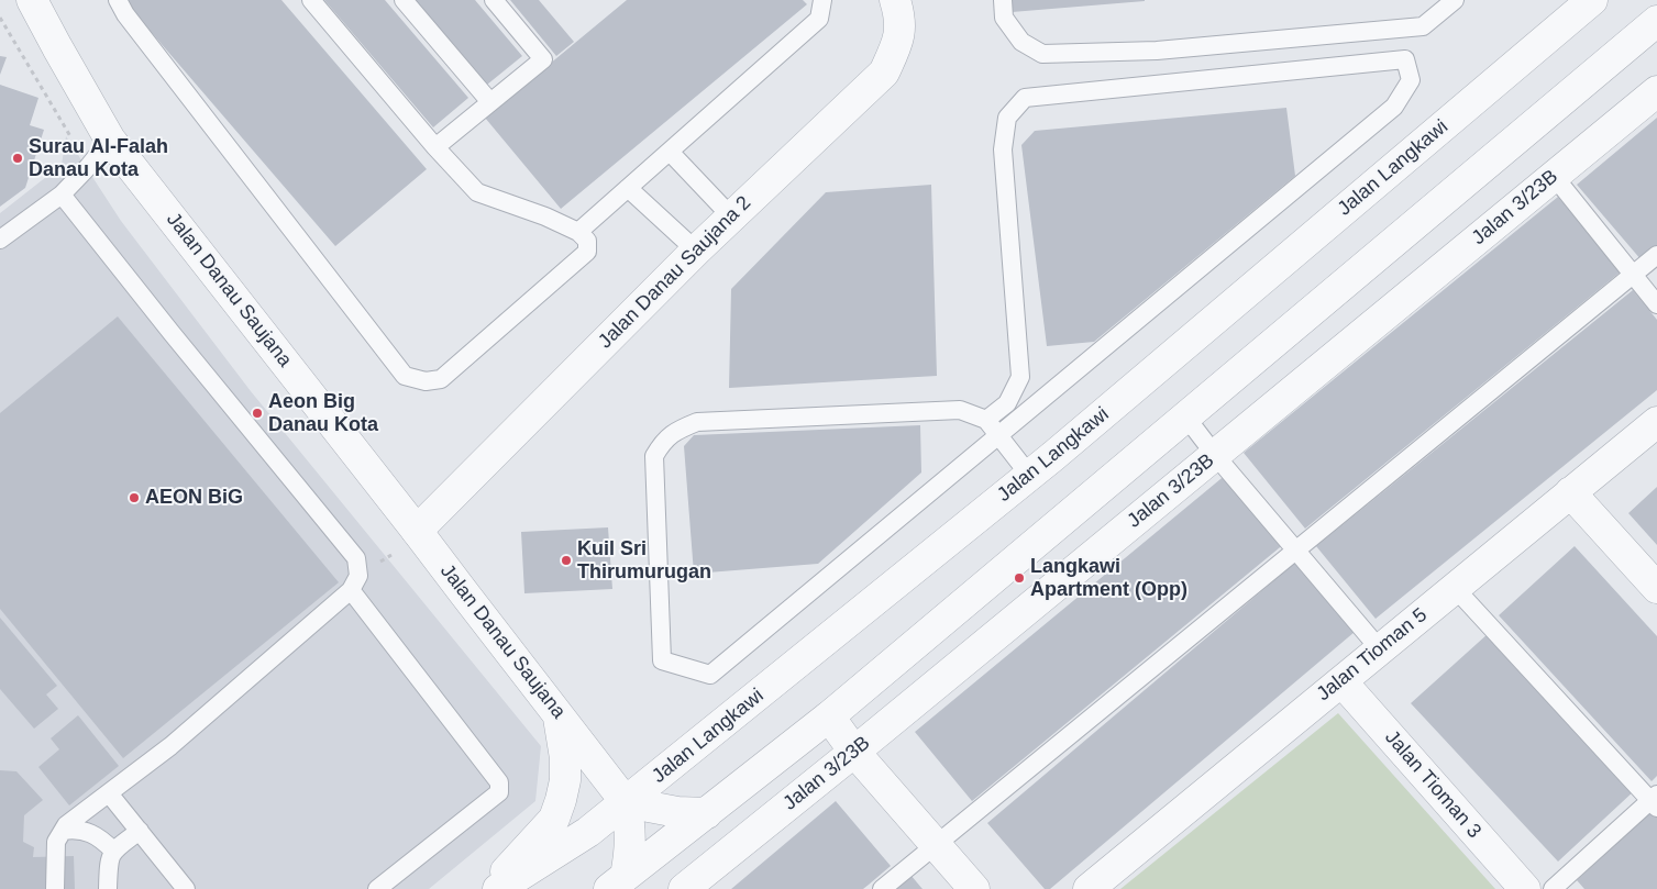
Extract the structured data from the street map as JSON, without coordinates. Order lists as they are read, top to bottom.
{
  "streets": {
    "street": [
      "Jalan Langkawi",
      "Jalan 3/23B",
      "Jalan Danau Saujana 2",
      "Jalan Danau Saujana",
      "Jalan Tioman 5",
      "Jalan Tioman 3"
    ]
  },
  "crossings": [
    ["Jalan Langkawi", "Jalan Danau Saujana"],
    ["Jalan Danau Saujana 2", "Jalan Danau Saujana"],
    ["Jalan Tioman 5", "Jalan Tioman 3"]
  ],
  "places": [
    "Surau Al-Falah Danau Kota",
    "Aeon Big Danau Kota",
    "AEON BiG",
    "Kuil Sri Thirumurugan",
    "Langkawi Apartment (Opp)"
  ]
}
